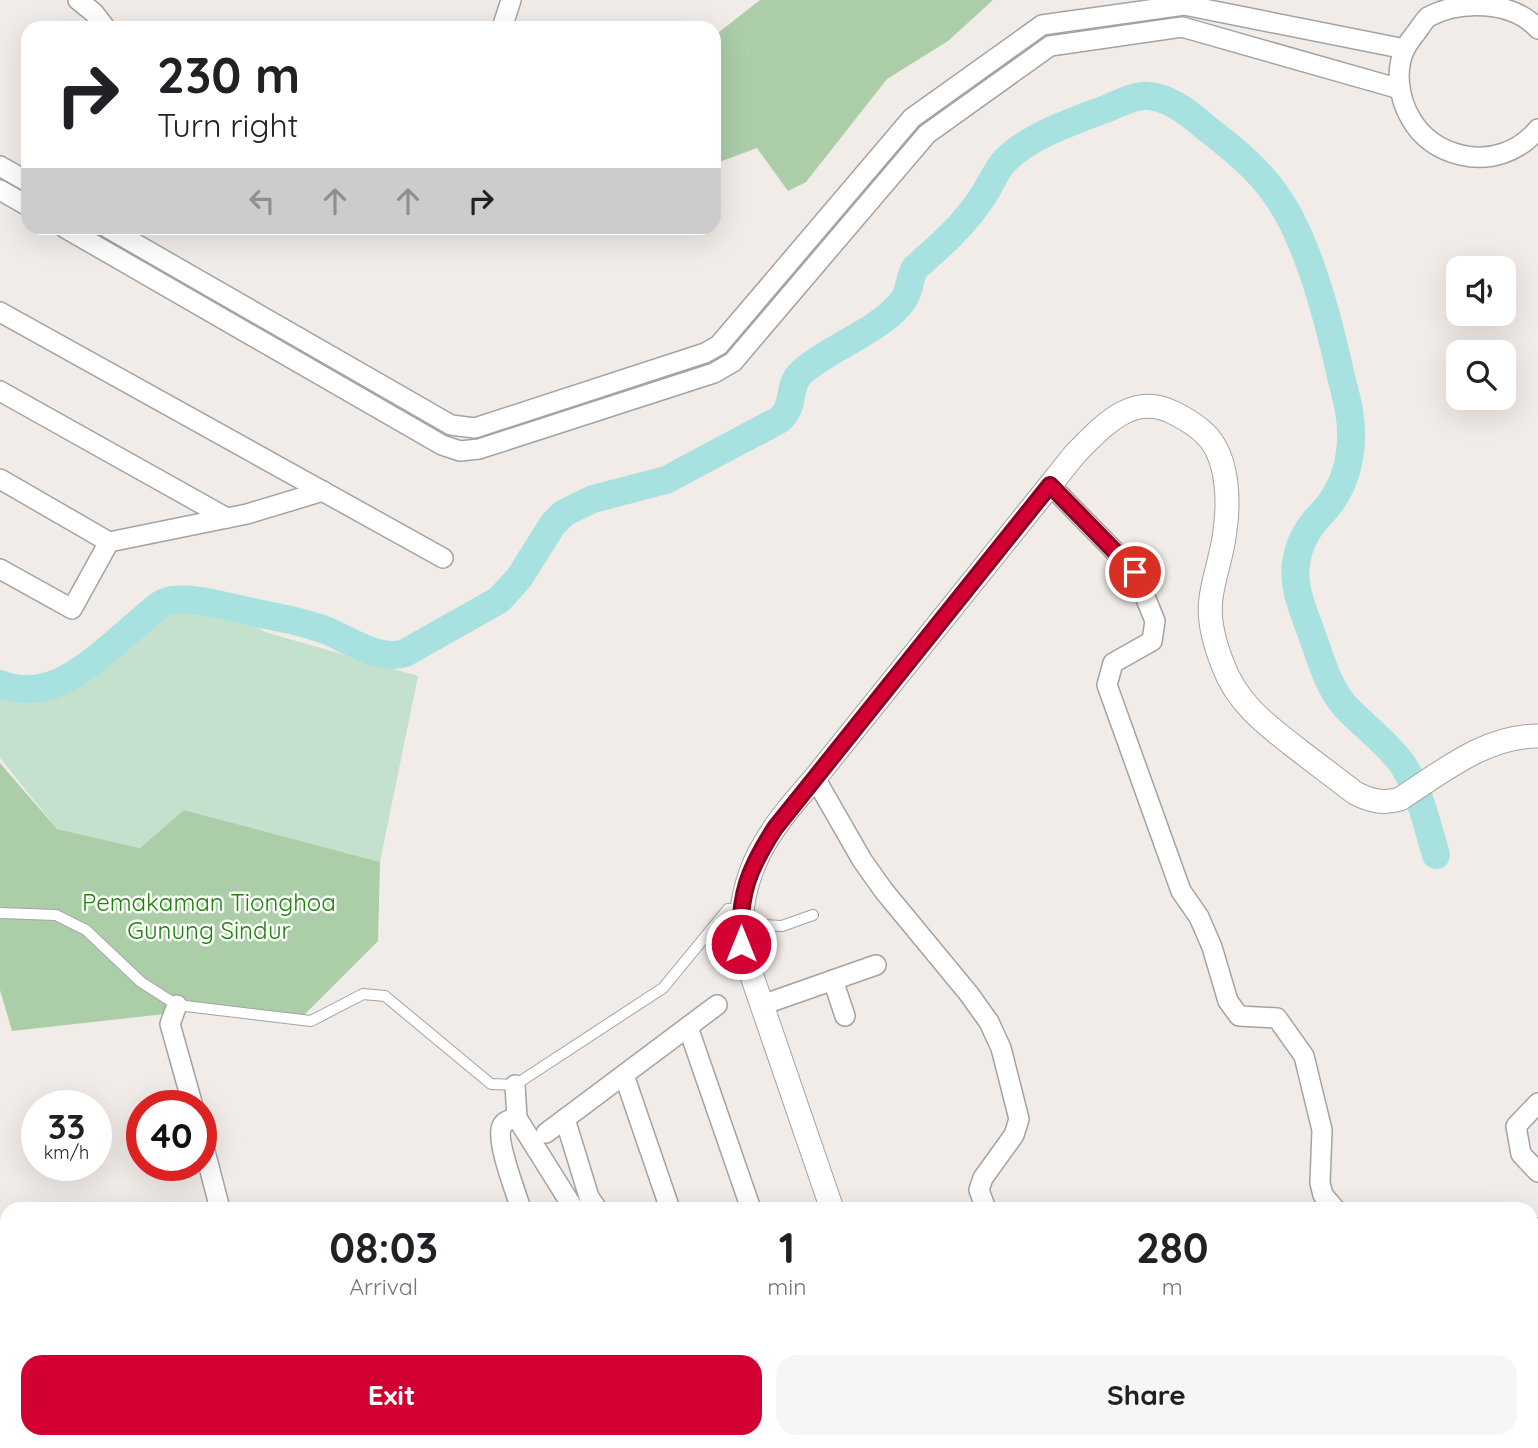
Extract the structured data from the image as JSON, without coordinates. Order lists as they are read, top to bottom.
{
  "parks": ["Pemakaman Tionghoa Gunung Sindur"],
  "page": {
    "turn": ["230 m", "Turn right"],
    "speed": "33 km/h",
    "limit": "40",
    "eta": [
      "08:03",
      "Arrival",
      "1",
      "min",
      "280",
      "m"
    ],
    "buttons": ["Exit", "Share"]
  }
}
